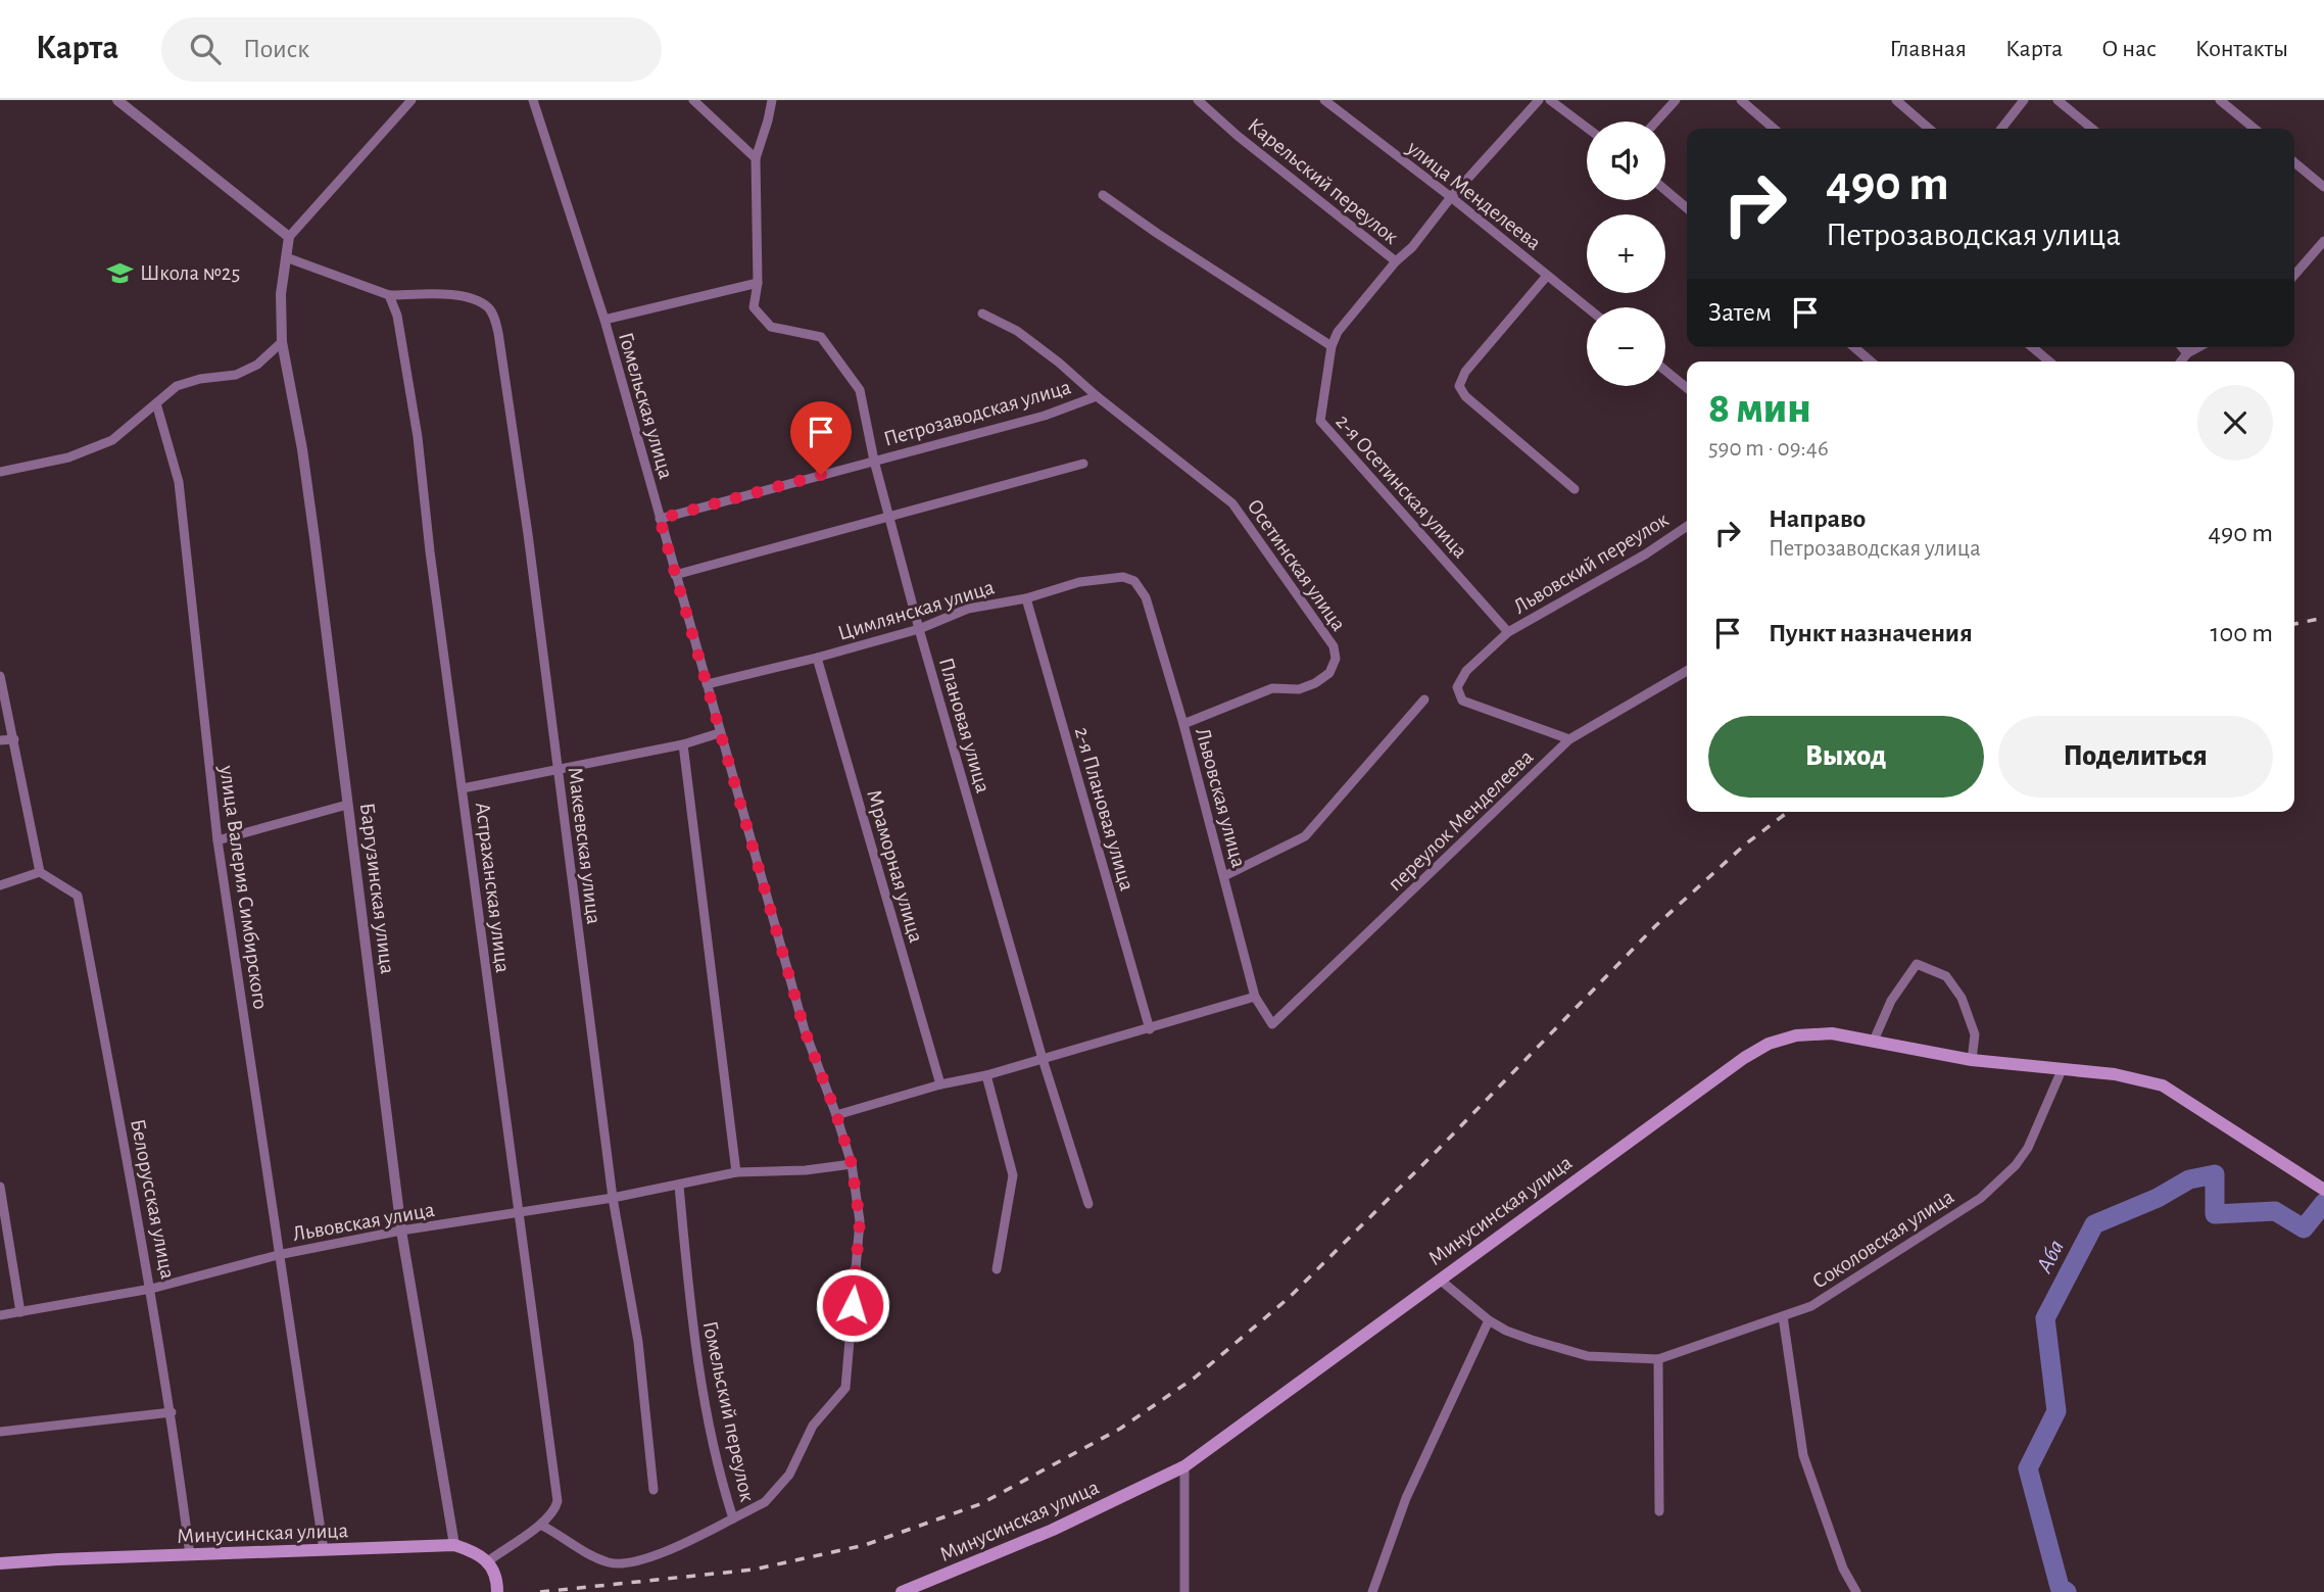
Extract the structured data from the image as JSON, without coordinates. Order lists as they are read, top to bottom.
{
  "streets": {
    "main road": ["Минусинская улица"],
    "street": [
      "Карельский переулок",
      "улица Менделеева",
      "Гомельская улица",
      "Петрозаводская улица",
      "2-я Осетинская улица",
      "Львовский переулок",
      "Осетинская улица",
      "Цимлянская улица",
      "Плановая улица",
      "Львовская улица",
      "2-я Плановая улица",
      "переулок Менделеева",
      "Макеевская улица",
      "Мраморная улица",
      "улица Валерия Симбирского",
      "Астраханская улица",
      "Баргузинская улица",
      "Белорусская улица",
      "Соколовская улица",
      "Гомельский переулок"
    ]
  },
  "crossings": [
    ["Гомельская улица", "Петрозаводская улица"],
    ["Гомельская улица", "Цимлянская улица"],
    ["Гомельская улица", "Львовская улица"],
    ["Гомельская улица", "Гомельский переулок"],
    ["Петрозаводская улица", "Осетинская улица"],
    ["Петрозаводская улица", "Плановая улица"],
    ["2-я Осетинская улица", "Львовский переулок"],
    ["Львовский переулок", "переулок Менделеева"],
    ["Осетинская улица", "Львовская улица"],
    ["Цимлянская улица", "Плановая улица"],
    ["Цимлянская улица", "Львовская улица"],
    ["Цимлянская улица", "2-я Плановая улица"],
    ["Цимлянская улица", "Мраморная улица"],
    ["Львовская улица", "переулок Менделеева"],
    ["Львовская улица", "Макеевская улица"],
    ["Львовская улица", "улица Валерия Симбирского"],
    ["Львовская улица", "Астраханская улица"],
    ["Львовская улица", "Баргузинская улица"],
    ["Львовская улица", "Белорусская улица"],
    ["Львовская улица", "Гомельский переулок"],
    ["Макеевская улица", "Астраханская улица"],
    ["улица Валерия Симбирского", "Минусинская улица"],
    ["Астраханская улица", "Минусинская улица"],
    ["Астраханская улица", "Гомельский переулок"],
    ["Баргузинская улица", "Минусинская улица"],
    ["Белорусская улица", "Минусинская улица"],
    ["Минусинская улица", "Соколовская улица"]
  ],
  "water": ["Аба"],
  "places": {
    "school or university": ["Школа №25"]
  },
  "page": {
    "header": "Карта",
    "search": "Поиск",
    "nav": [
      "Главная",
      "Карта",
      "О нас",
      "Контакты"
    ],
    "map_buttons": ["+", "−"],
    "turn": ["490 m", "Петрозаводская улица"],
    "then": "Затем",
    "heading": ["8 мин", "590 m · 09:46"],
    "list": [
      {
        "name": "Направо",
        "note": "Петрозаводская улица",
        "value": "490 m"
      },
      {
        "name": "Пункт назначения",
        "value": "100 m"
      }
    ],
    "buttons": ["Выход", "Поделиться"]
  }
}
